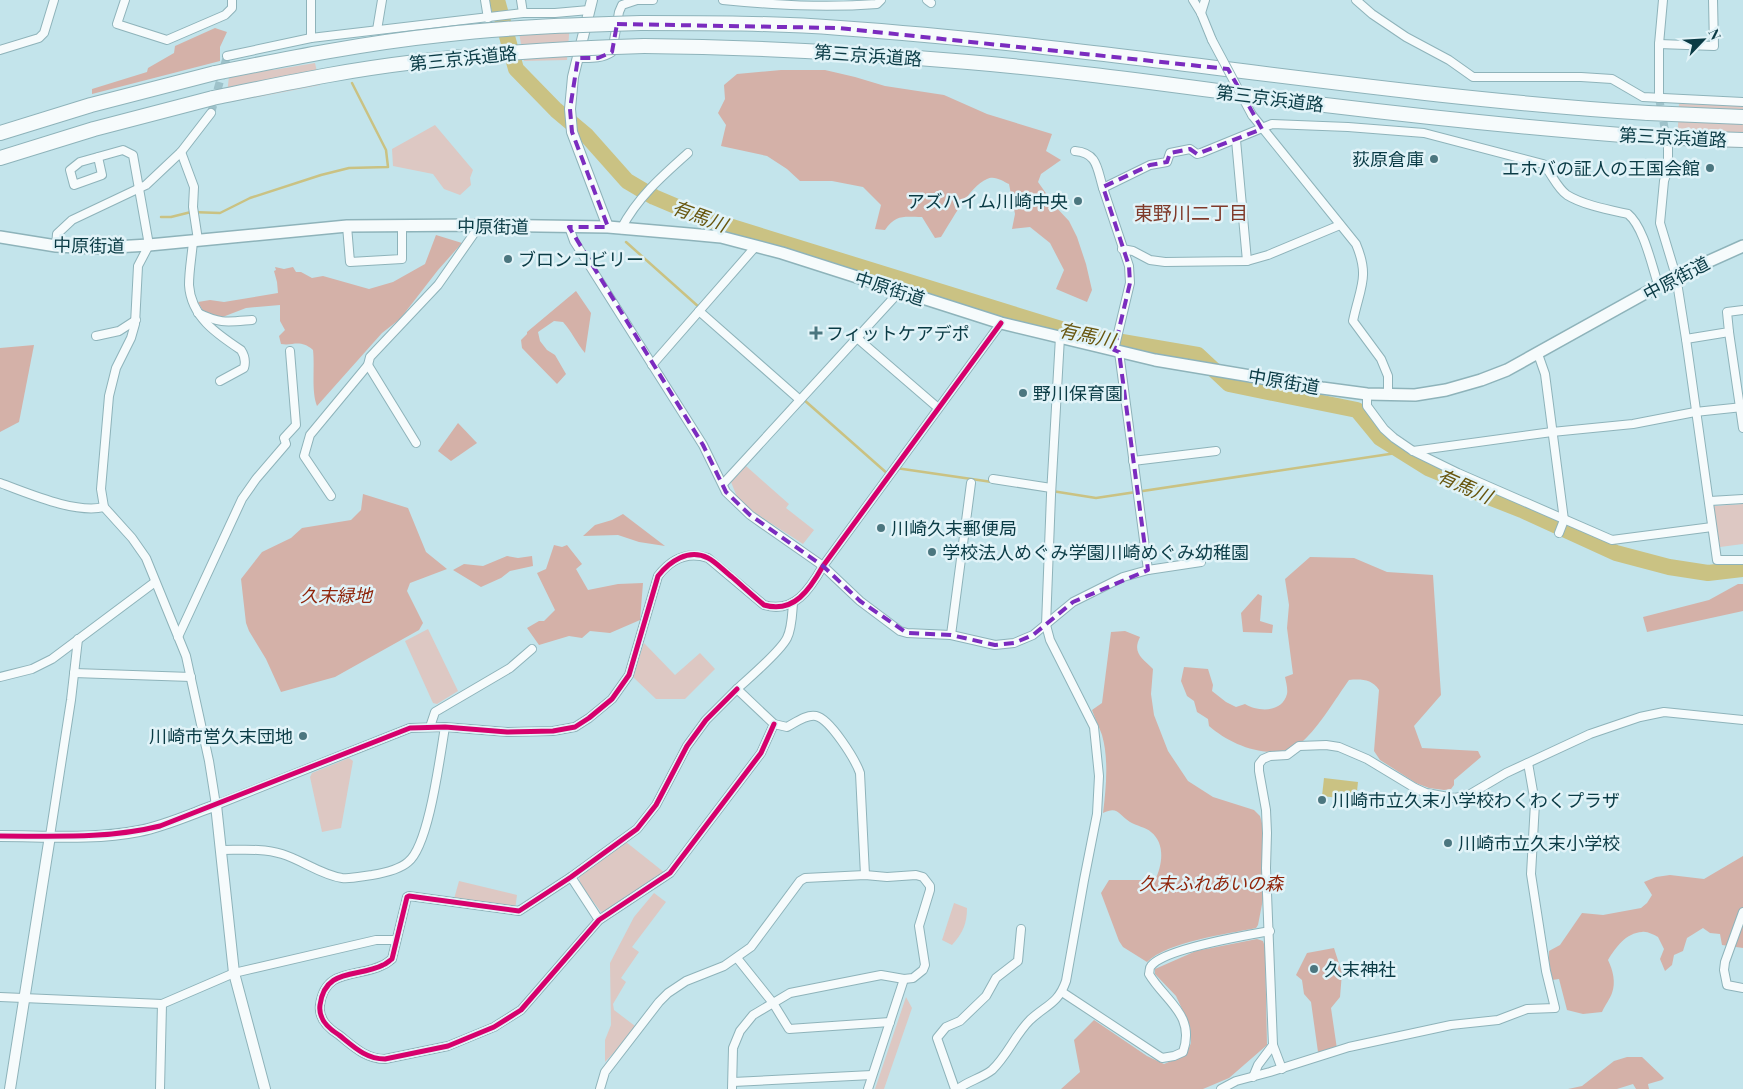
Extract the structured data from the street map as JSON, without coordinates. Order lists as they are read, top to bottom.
{
  "streets": {
    "highway": ["第三京浜道路"],
    "main road": ["中原街道"]
  },
  "districts": ["東野川二丁目"],
  "water": ["有馬川"],
  "parks": ["久末緑地", "久末ふれあいの森"],
  "places": {
    "other": [
      "荻原倉庫",
      "エホバの証人の王国会館",
      "アズハイム川崎中央",
      "ブロンコビリー",
      "野川保育園",
      "川崎久末郵便局",
      "学校法人めぐみ学園川崎めぐみ幼稚園",
      "川崎市営久末団地",
      "川崎市立久末小学校わくわくプラザ",
      "川崎市立久末小学校",
      "久末神社"
    ],
    "health": ["フィットケアデポ"]
  },
  "north": "top right"
}
